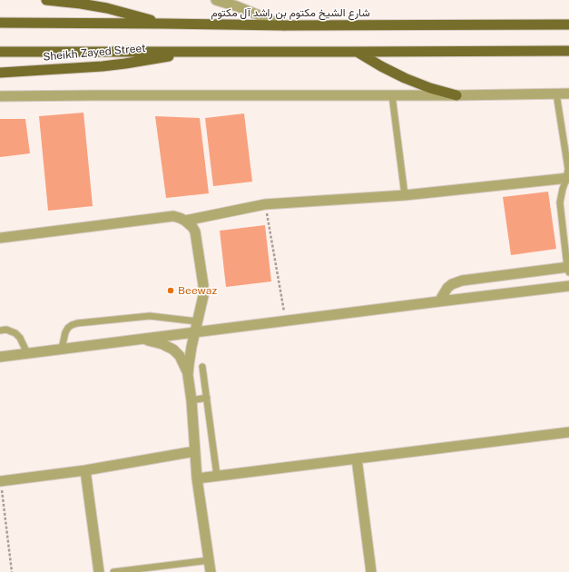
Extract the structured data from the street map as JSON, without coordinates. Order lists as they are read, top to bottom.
{
  "streets": {
    "main road": ["شارع الشيخ مكتوم بن راشد آل مكتوم", "Sheikh Zayed Street"]
  },
  "places": ["Beewaz"]
}
